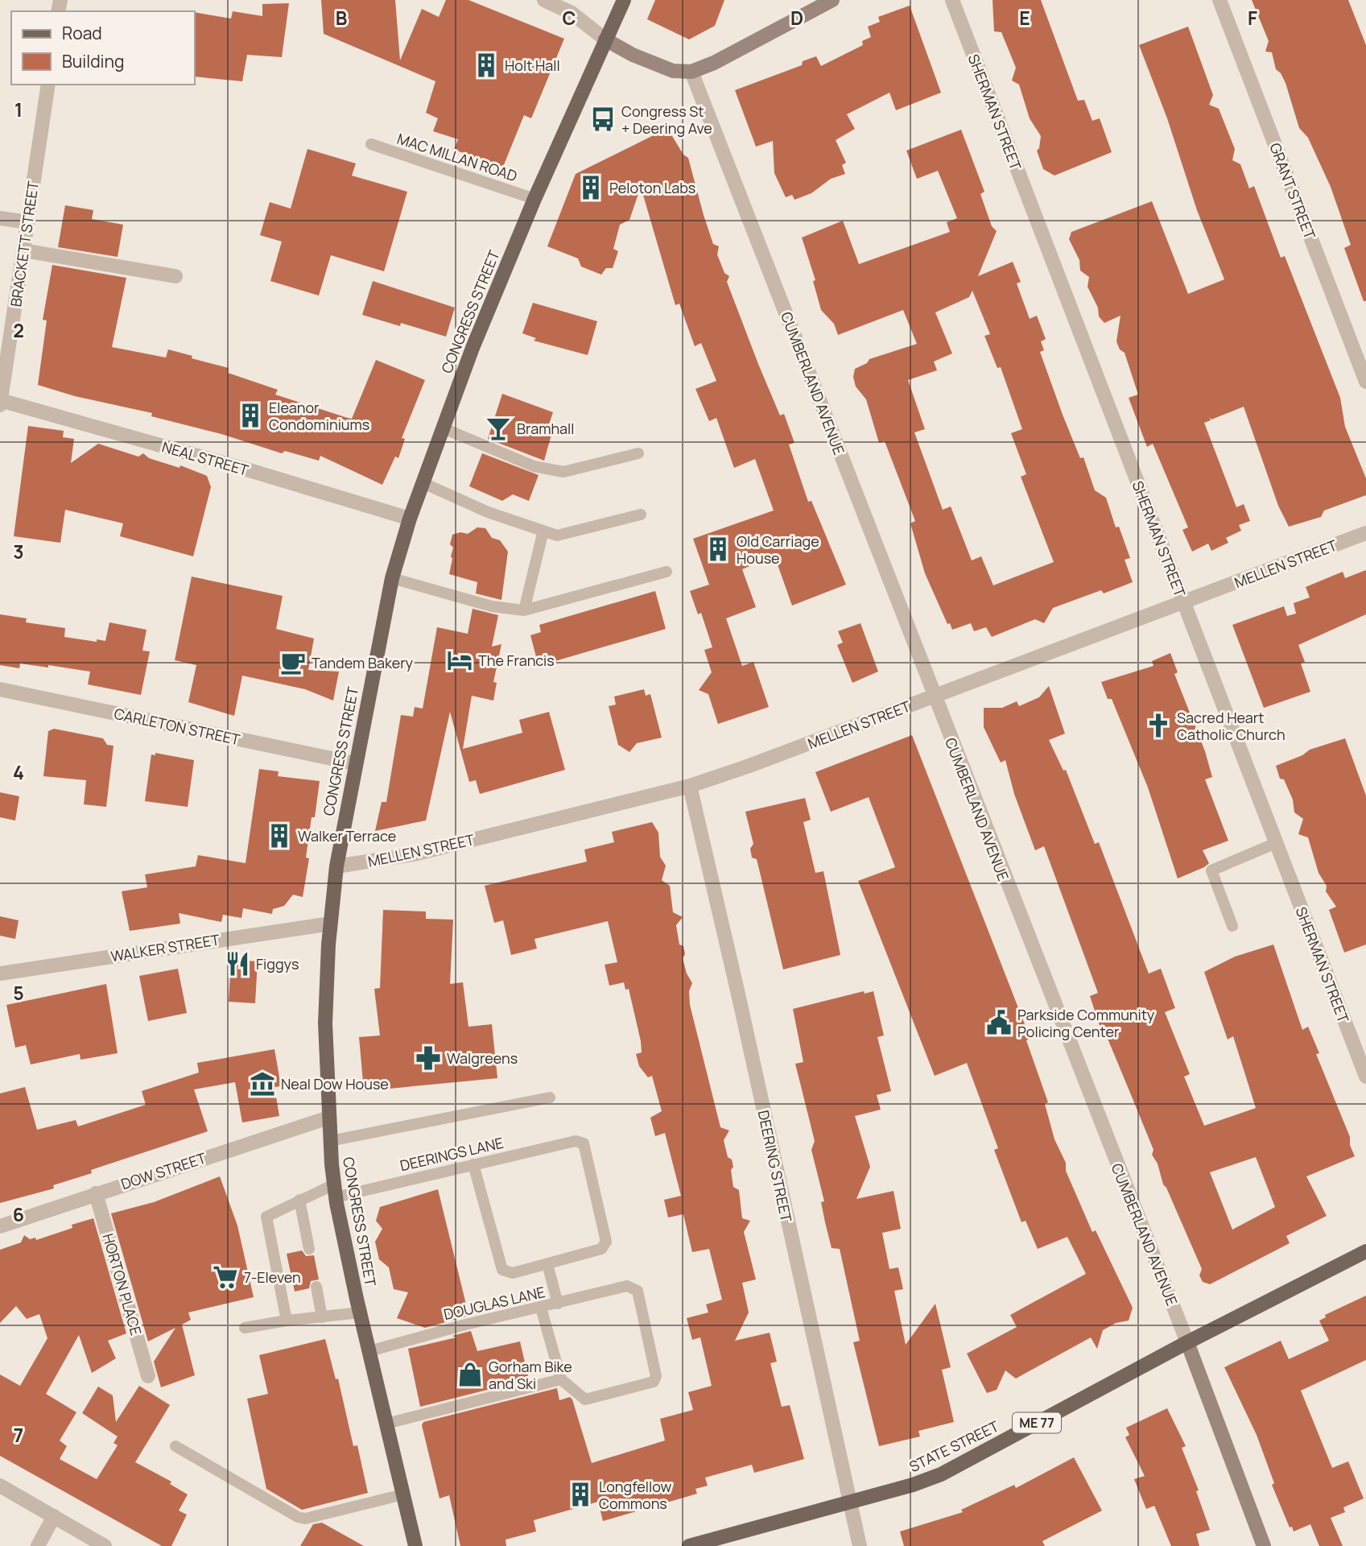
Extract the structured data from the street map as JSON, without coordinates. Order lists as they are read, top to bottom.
{
  "streets": {
    "main road": [
      "CONGRESS STREET",
      "CUMBERLAND AVENUE",
      "ME 77",
      "STATE STREET"
    ],
    "street": [
      "SHERMAN STREET",
      "GRANT STREET",
      "BRACKETT STREET",
      "NEAL STREET",
      "MELLEN STREET",
      "CARLETON STREET",
      "WALKER STREET",
      "DEERING STREET",
      "DOW STREET",
      "HORTON PLACE"
    ],
    "lane": ["MAC MILLAN ROAD", "DEERINGS LANE", "DOUGLAS LANE"]
  },
  "crossings": [
    ["SHERMAN STREET", "MELLEN STREET"],
    ["MAC MILLAN ROAD", "CONGRESS STREET"],
    ["BRACKETT STREET", "NEAL STREET"],
    ["CONGRESS STREET", "NEAL STREET"],
    ["CONGRESS STREET", "MELLEN STREET"],
    ["CONGRESS STREET", "CARLETON STREET"],
    ["CONGRESS STREET", "WALKER STREET"],
    ["CONGRESS STREET", "DEERINGS LANE"],
    ["CONGRESS STREET", "DOW STREET"],
    ["CONGRESS STREET", "DOUGLAS LANE"],
    ["CUMBERLAND AVENUE", "MELLEN STREET"],
    ["CUMBERLAND AVENUE", "STATE STREET"],
    ["MELLEN STREET", "DEERING STREET"],
    ["DEERING STREET", "STATE STREET"],
    ["DOW STREET", "HORTON PLACE"]
  ],
  "places": {
    "building": [
      "Holt Hall",
      "Peloton Labs",
      "Eleanor Condominiums",
      "Old Carriage House",
      "Walker Terrace",
      "Longfellow Commons"
    ],
    "bus stop": ["Congress St + Deering Ave"],
    "bar": ["Bramhall"],
    "hotel": ["The Francis"],
    "cafe": ["Tandem Bakery"],
    "church": ["Sacred Heart Catholic Church"],
    "restaurant": ["Figgys"],
    "public building": ["Parkside Community Policing Center"],
    "pharmacy": ["Walgreens"],
    "museum": ["Neal Dow House"],
    "supermarket": ["7-Eleven"],
    "shop": ["Gorham Bike and Ski"]
  },
  "legend": ["Road", "Building"],
  "grid": {
    "columns": [
      "B",
      "C",
      "D",
      "E",
      "F"
    ],
    "rows": [
      "1",
      "2",
      "3",
      "4",
      "5",
      "6",
      "7"
    ]
  }
}
